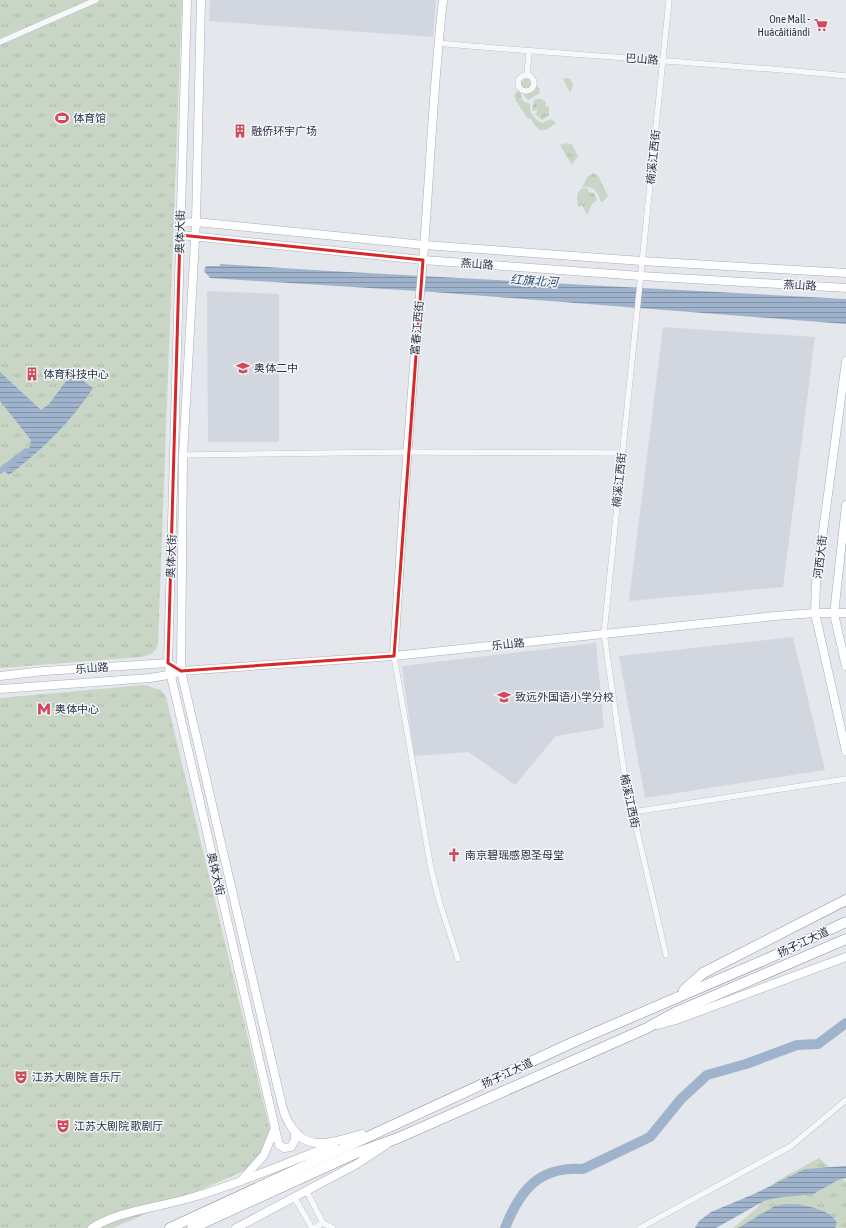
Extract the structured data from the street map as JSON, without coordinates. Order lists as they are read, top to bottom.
{
  "streets": {
    "highway": ["扬子江大道"],
    "main road": [
      "奥体大街",
      "燕山路",
      "富春江西街",
      "河西大街",
      "乐山路"
    ],
    "street": ["巴山路", "楠溪江西街"]
  },
  "crossings": [
    ["巴山路", "楠溪江西街"],
    ["巴山路", "富春江西街"],
    ["楠溪江西街", "燕山路"],
    ["楠溪江西街", "乐山路"],
    ["奥体大街", "燕山路"],
    ["奥体大街", "乐山路"],
    ["燕山路", "富春江西街"],
    ["富春江西街", "乐山路"],
    ["河西大街", "乐山路"]
  ],
  "water": ["红旗北河"],
  "places": {
    "supermarket": ["One Mall - Huácǎitiāndì"],
    "sports": ["体育馆"],
    "building": ["融侨环宇广场", "体育科技中心"],
    "school or university": ["奥体二中", "致远外国语小学分校"],
    "metro station": ["奥体中心"],
    "church": ["南京碧瑶感恩圣母堂"],
    "theatre": ["江苏大剧院 音乐厅", "江苏大剧院 歌剧厅"]
  }
}
